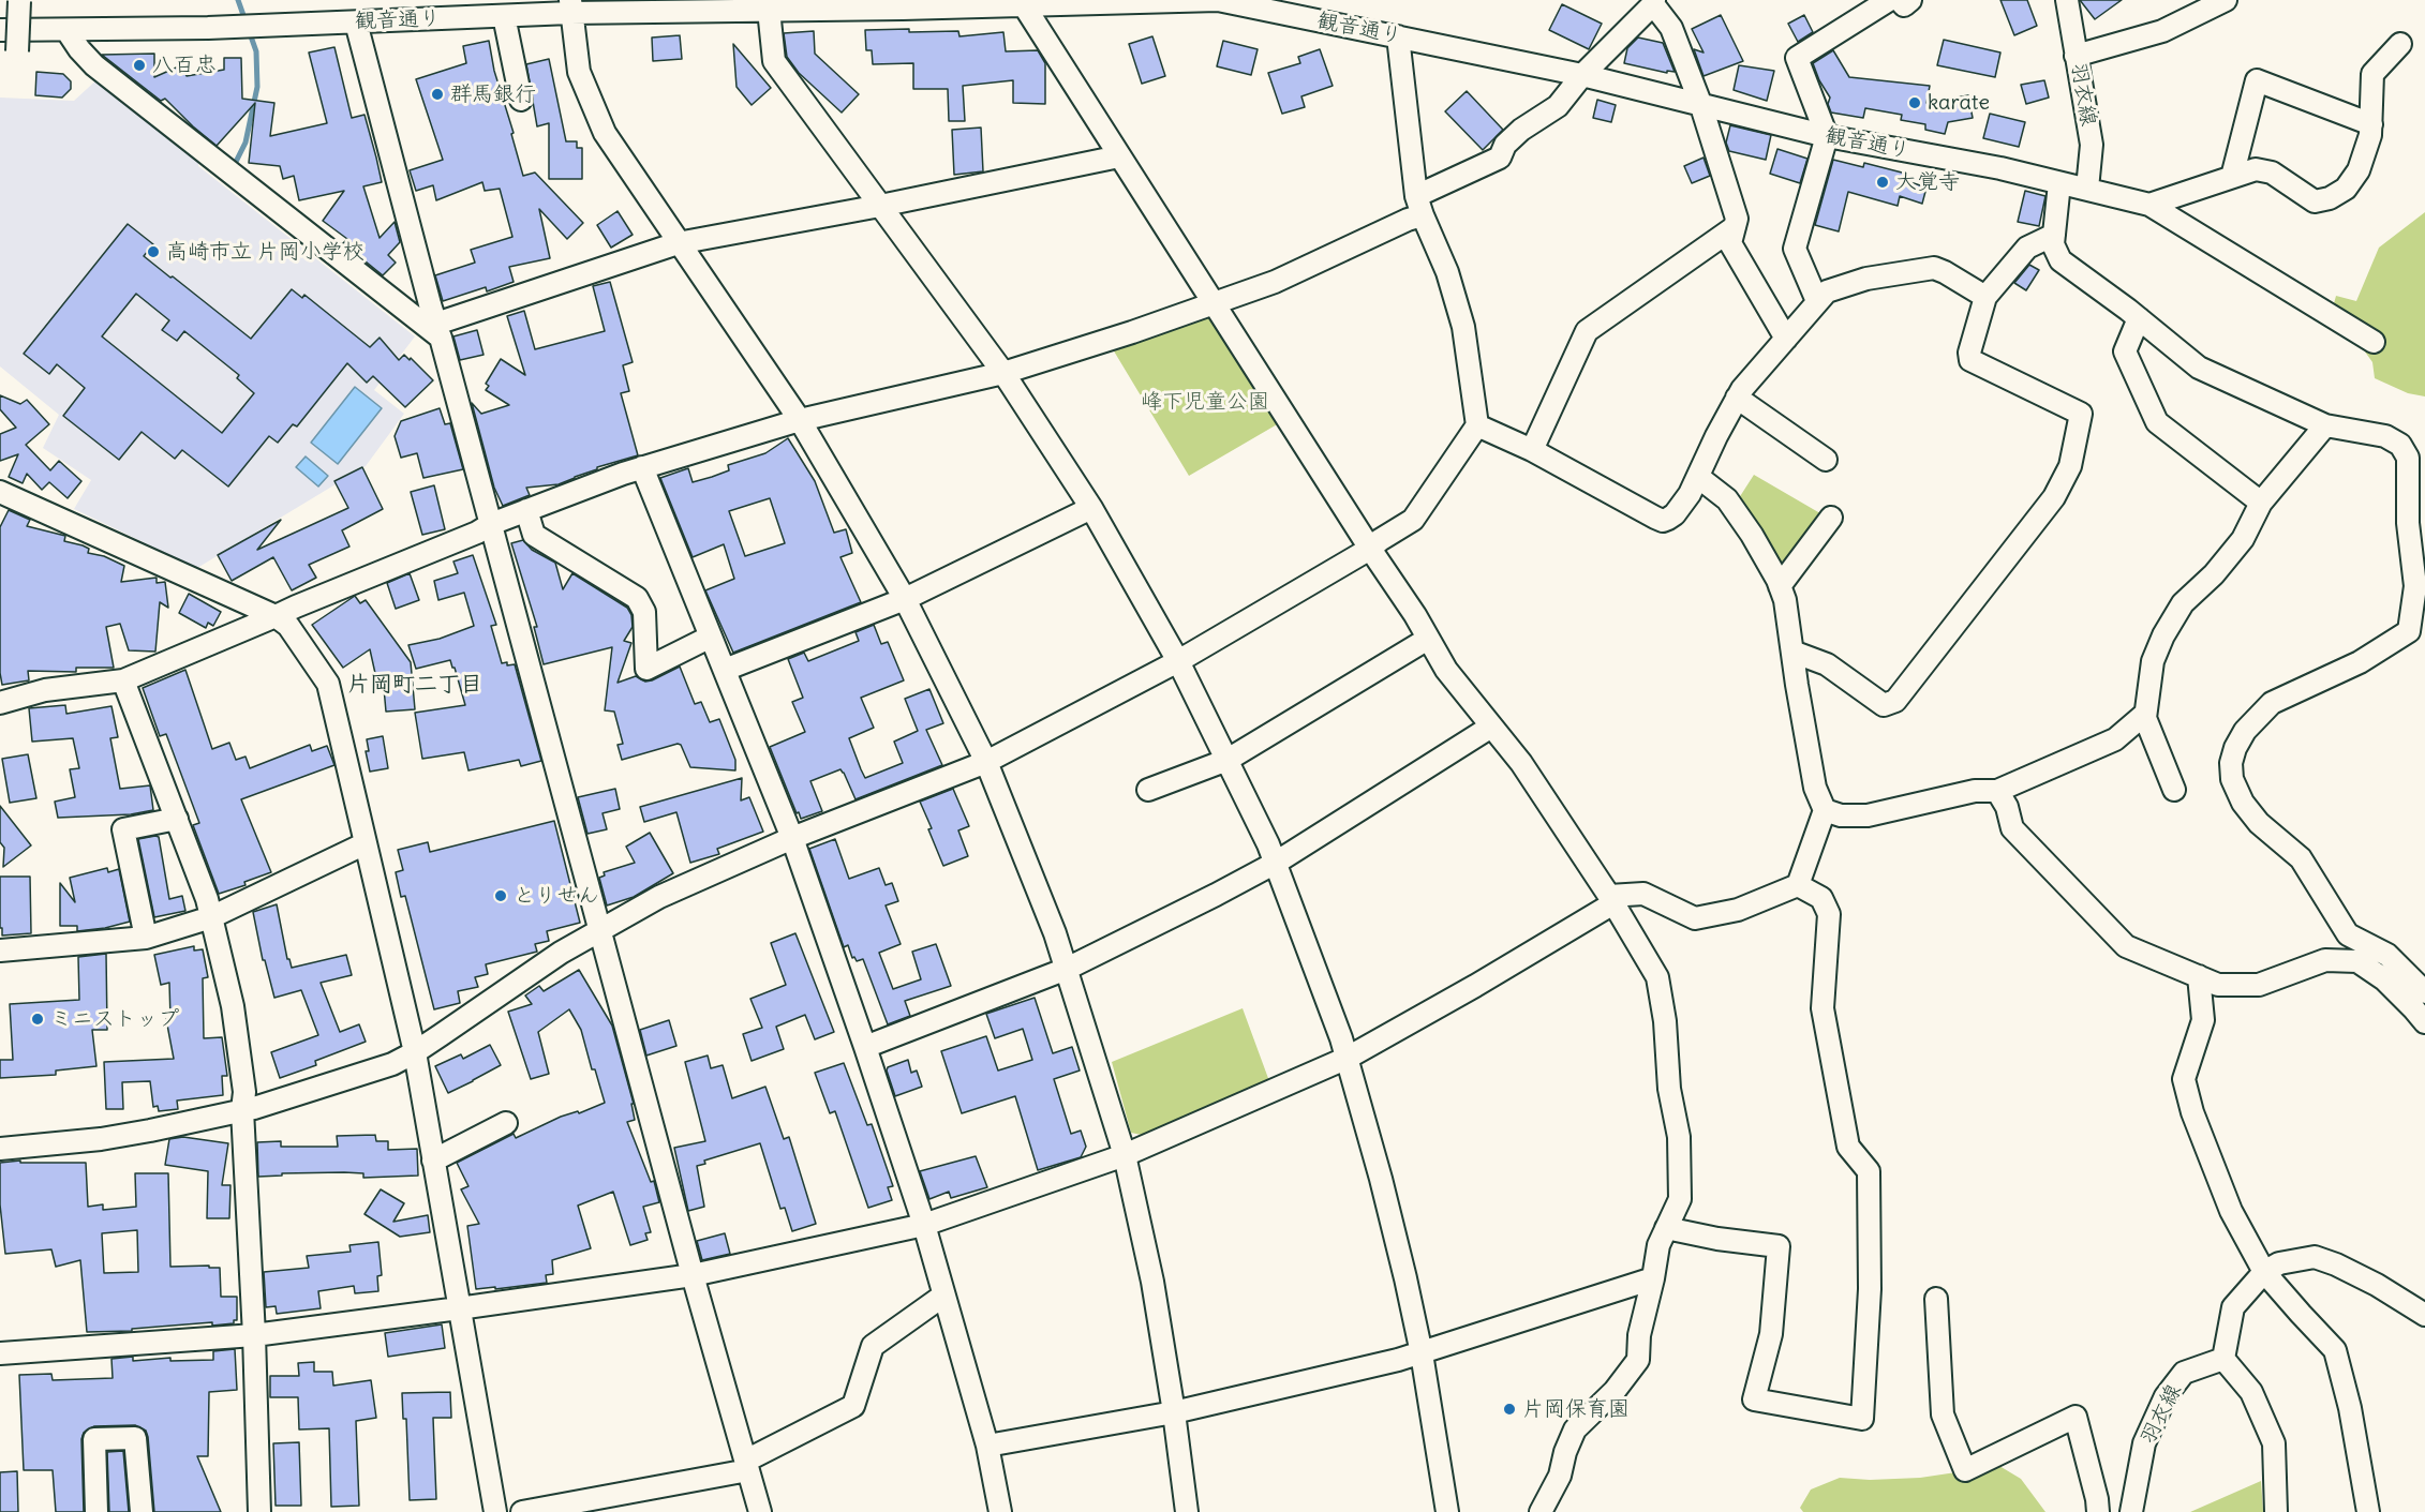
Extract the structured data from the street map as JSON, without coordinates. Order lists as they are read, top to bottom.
{
  "streets": {
    "street": ["観音通り", "羽衣線"]
  },
  "crossings": [
    ["観音通り", "羽衣線"]
  ],
  "districts": ["片岡町二丁目"],
  "parks": ["峰下児童公園"],
  "places": [
    "八百忠",
    "群馬銀行",
    "karate",
    "大覚寺",
    "高崎市立 片岡小学校",
    "とりせん",
    "ミニストップ",
    "片岡保育園"
  ]
}
